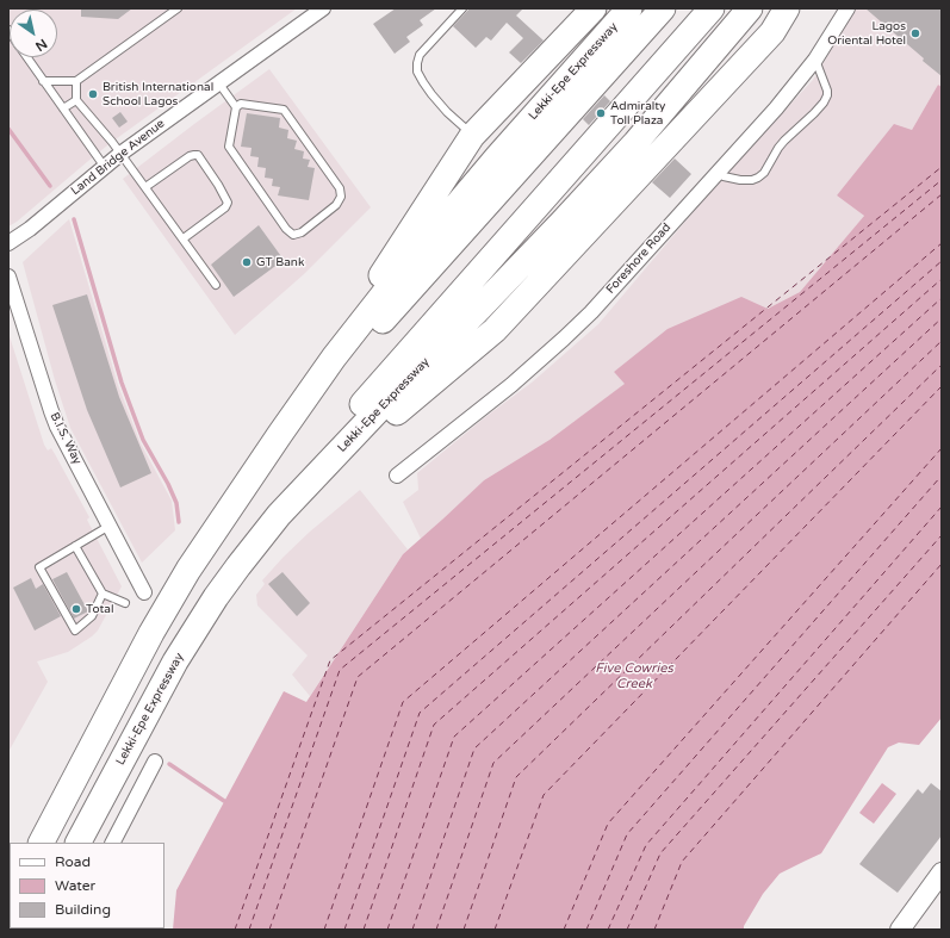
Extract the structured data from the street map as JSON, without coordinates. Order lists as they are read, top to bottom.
{
  "streets": {
    "highway": ["Lekki-Epe Expressway"],
    "street": ["Land Bridge Avenue", "Foreshore Road", "B.I.S. Way"]
  },
  "water": ["Five Cowries Creek"],
  "places": [
    "Lagos Oriental Hotel",
    "British International School Lagos",
    "Admiralty Toll Plaza",
    "GT Bank",
    "Total"
  ],
  "legend": ["Road", "Water", "Building"],
  "north": "bottom right"
}
